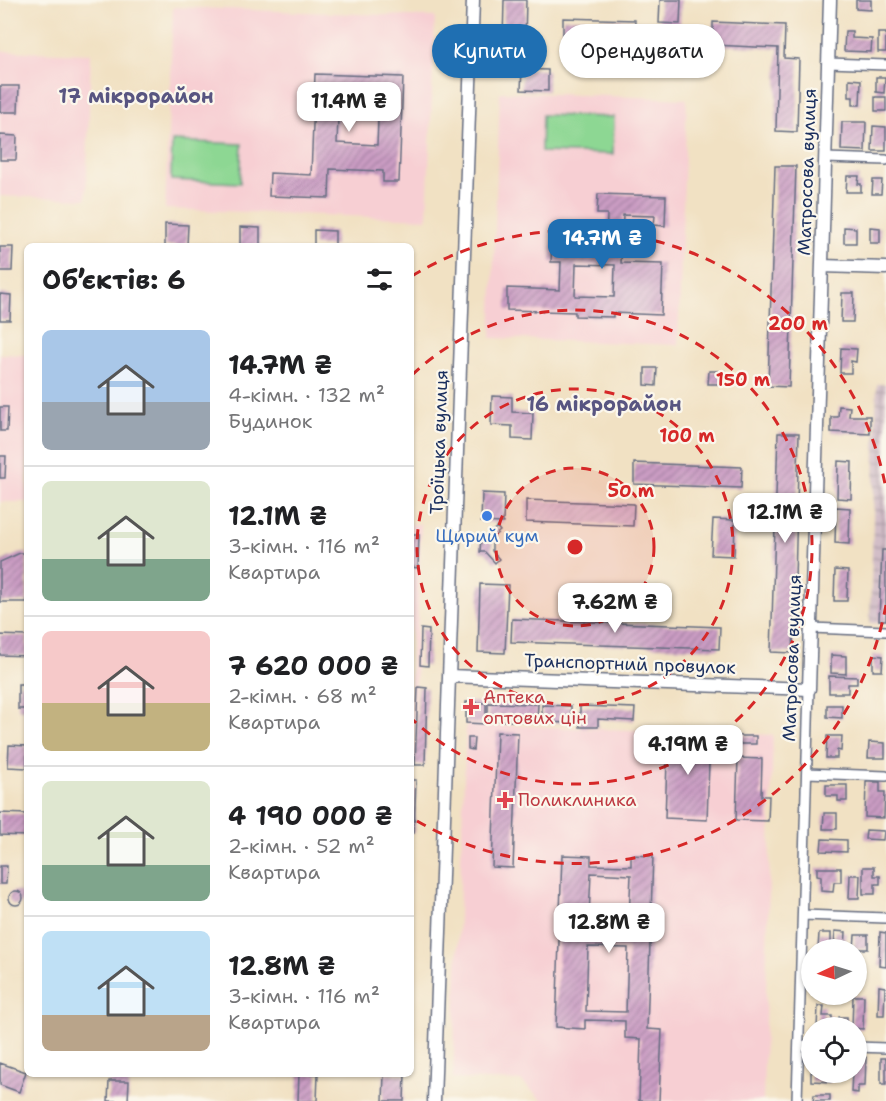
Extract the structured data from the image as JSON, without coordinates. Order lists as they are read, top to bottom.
{
  "streets": {
    "street": ["Матросова вулиця", "Троїцька вулиця", "Транспортний провулок"]
  },
  "crossings": [
    ["Матросова вулиця", "Транспортний провулок"],
    ["Троїцька вулиця", "Транспортний провулок"]
  ],
  "districts": ["17 мікрорайон", "16 мікрорайон"],
  "places": {
    "other": ["Щирий кум"],
    "health": ["Аптека оптових цін", "Поликлиника"]
  },
  "north": "left",
  "page": {
    "chip": ["Купити", "Орендувати"],
    "price": [
      "11.4M ₴",
      "14.7M ₴",
      "12.1M ₴",
      "7.62M ₴",
      "4.19M ₴",
      "12.8M ₴"
    ],
    "heading": "Об’єктів: 6",
    "list": [
      {
        "name": "14.7M ₴",
        "note": "4-кімн. · 132 m² · Будинок"
      },
      {
        "name": "12.1M ₴",
        "note": "3-кімн. · 116 m² · Квартира"
      },
      {
        "name": "7 620 000 ₴",
        "note": "2-кімн. · 68 m² · Квартира"
      },
      {
        "name": "4 190 000 ₴",
        "note": "2-кімн. · 52 m² · Квартира"
      },
      {
        "name": "12.8M ₴",
        "note": "3-кімн. · 116 m² · Квартира"
      }
    ]
  },
  "rings": [
    "200 m",
    "150 m",
    "100 m",
    "50 m"
  ]
}
